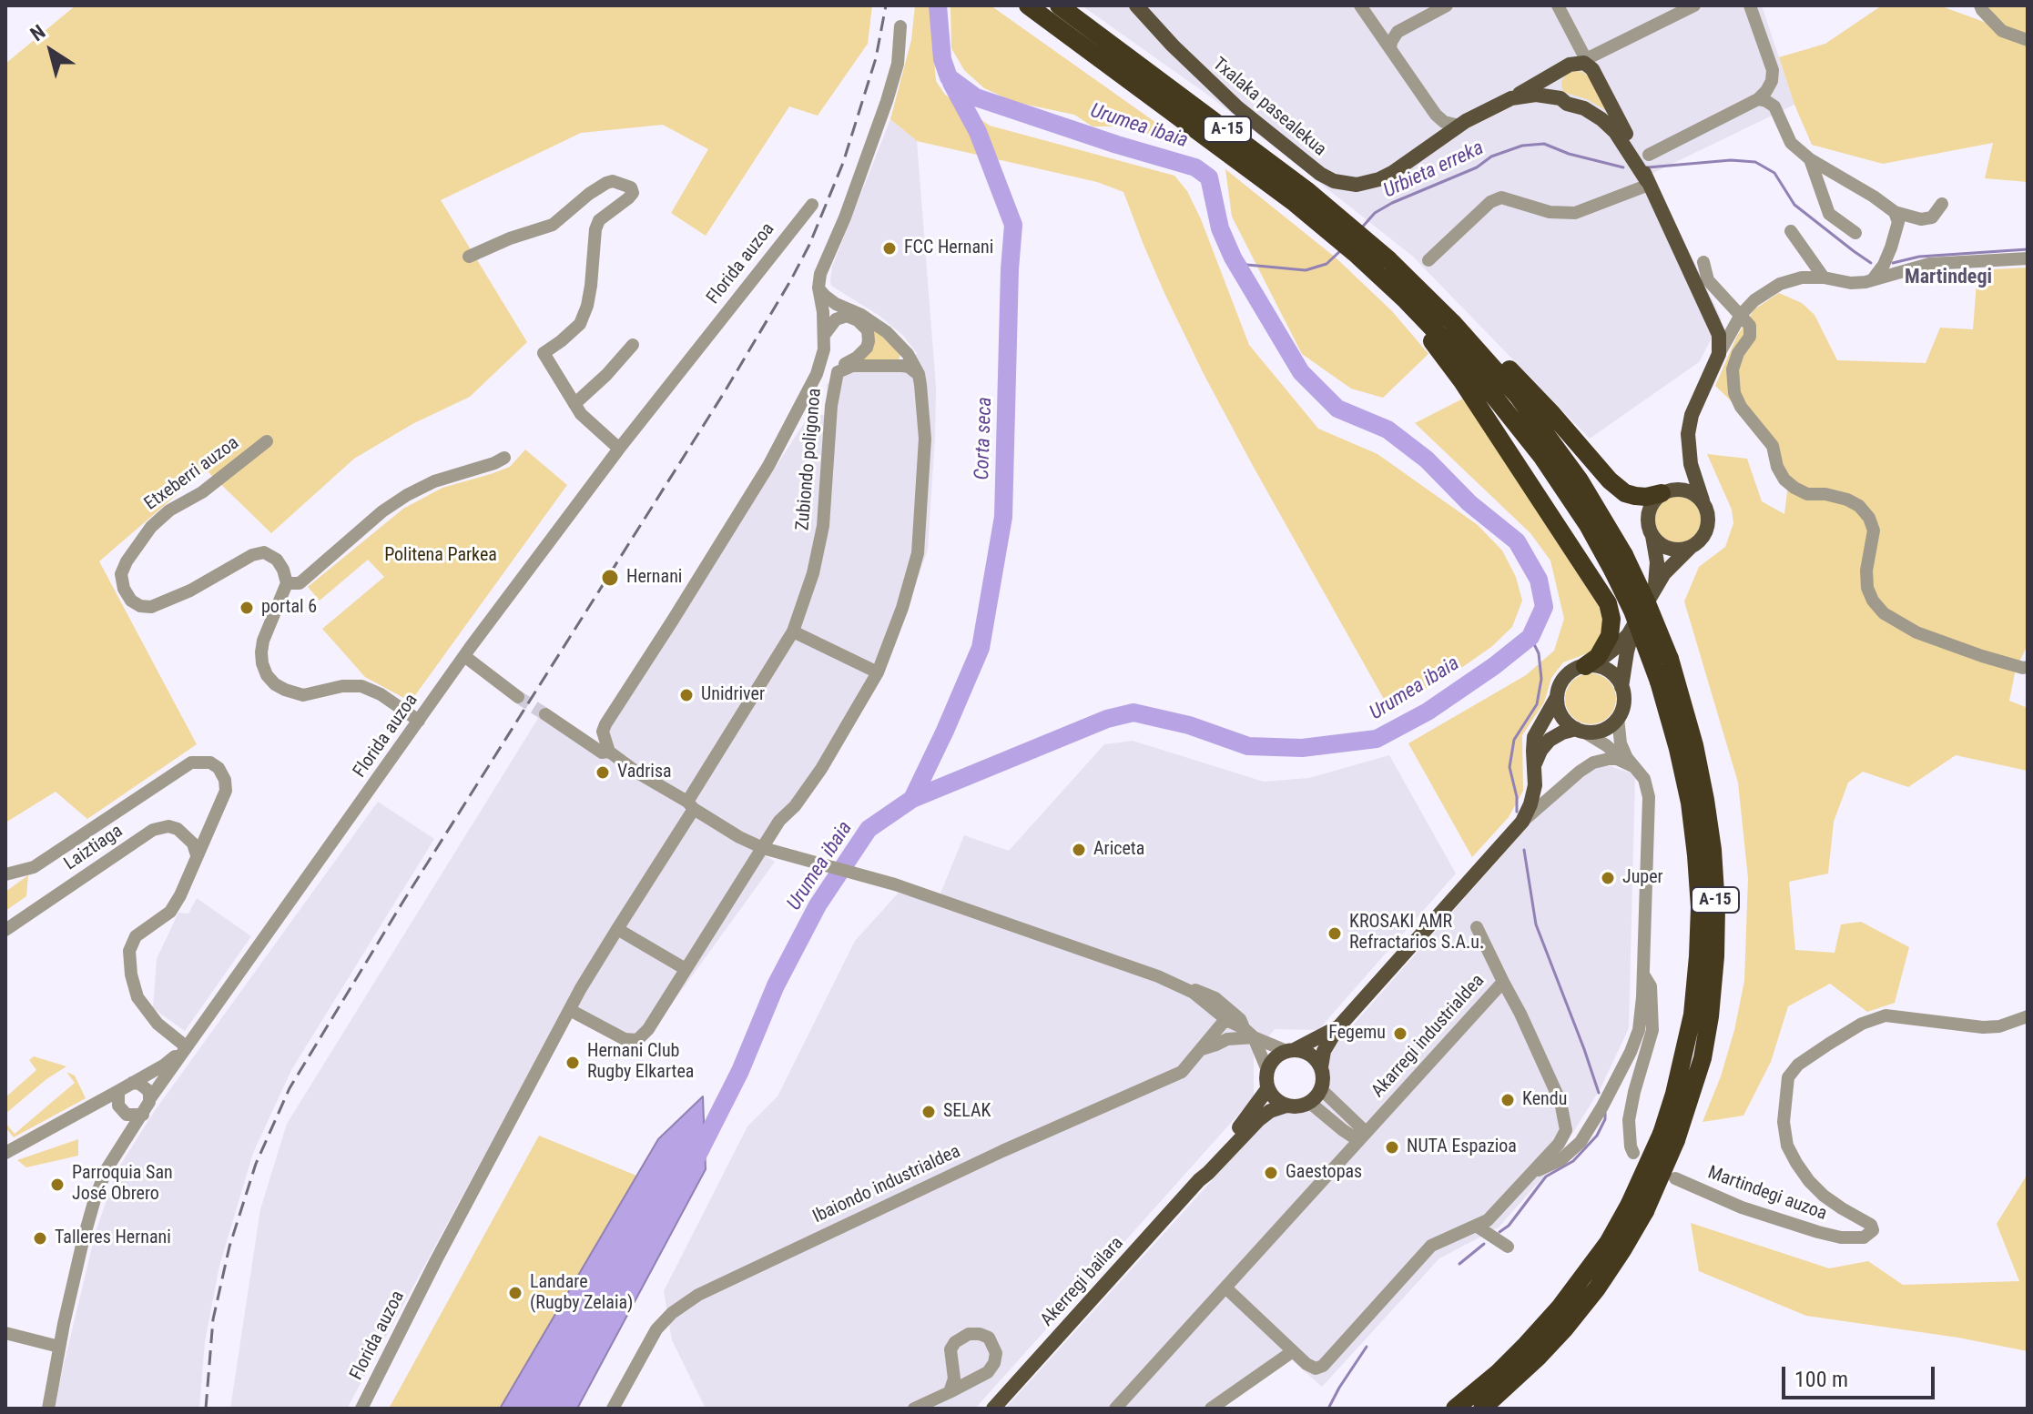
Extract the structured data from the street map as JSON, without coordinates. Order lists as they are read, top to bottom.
{
  "streets": {
    "highway": ["A-15"],
    "main road": ["Txalaka pasealekua", "Akerregi bailara"],
    "street": [
      "Florida auzoa",
      "Zubiondo poligonoa",
      "Etxeberri auzoa",
      "Laiztiaga",
      "Akarregi industrialdea",
      "Ibaiondo industrialdea",
      "Martindegi auzoa"
    ]
  },
  "crossings": [
    ["Florida auzoa", "Zubiondo poligonoa"]
  ],
  "districts": ["Martindegi"],
  "water": ["Urumea ibaia", "Urbieta erreka", "Corta seca"],
  "parks": ["Politena Parkea"],
  "places": [
    "FCC Hernani",
    "Hernani",
    "portal 6",
    "Unidriver",
    "Vadrisa",
    "Ariceta",
    "Juper",
    "KROSAKI AMR Refractarios S.A.u.",
    "Fegemu",
    "Hernani Club Rugby Elkartea",
    "Kendu",
    "SELAK",
    "NUTA Espazioa",
    "Gaestopas",
    "Parroquia San José Obrero",
    "Talleres Hernani",
    "Landare (Rugby Zelaia)"
  ],
  "scale_bar": "100 m",
  "north": "top left"
}
